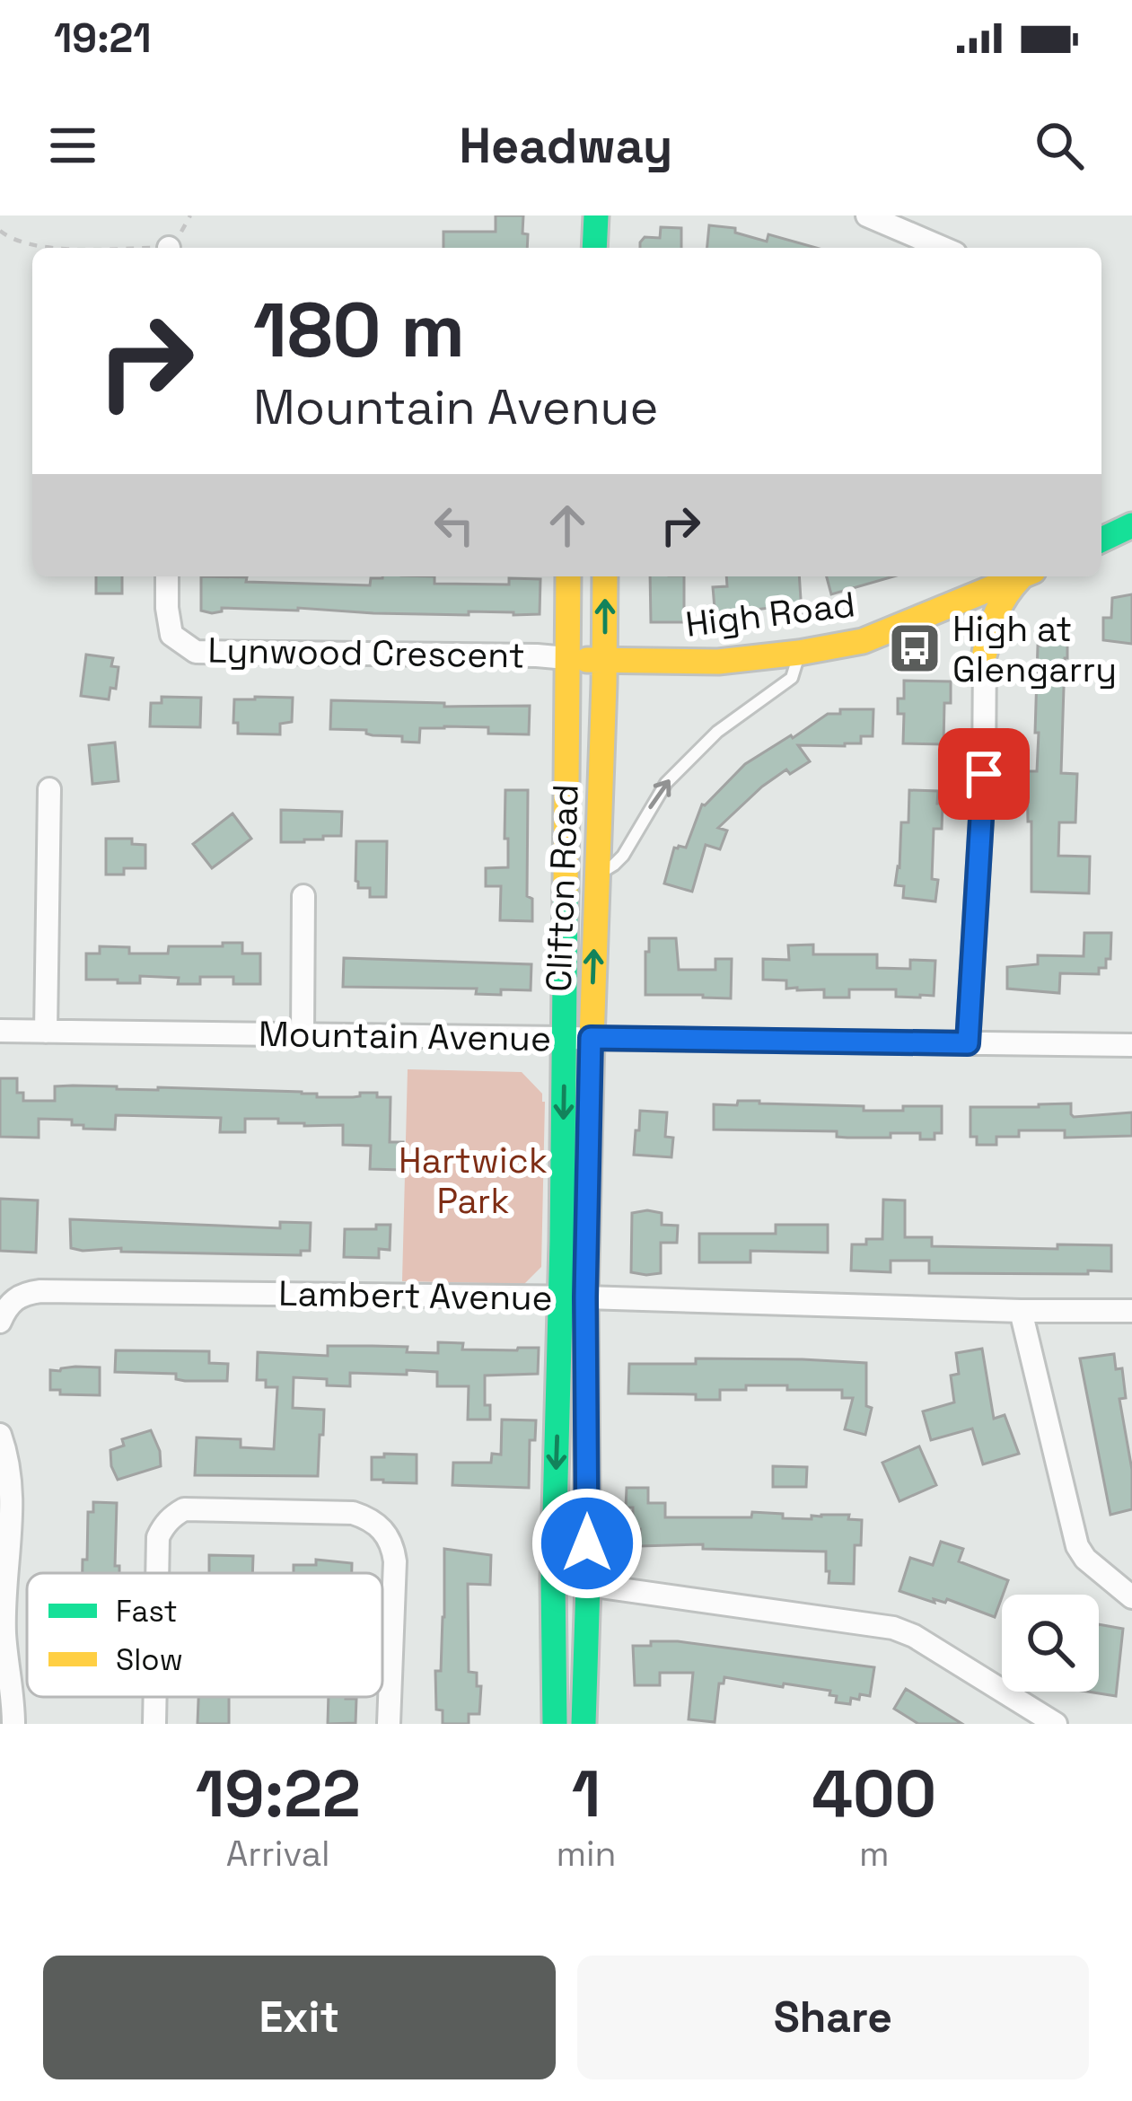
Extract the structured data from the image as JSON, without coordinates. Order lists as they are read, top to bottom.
{
  "streets": {
    "main road": ["High Road", "Clifton Road"],
    "street": ["Lynwood Crescent", "Mountain Avenue", "Lambert Avenue"]
  },
  "crossings": [
    ["High Road", "Lynwood Crescent"],
    ["High Road", "Clifton Road"],
    ["Lynwood Crescent", "Clifton Road"],
    ["Clifton Road", "Mountain Avenue"],
    ["Clifton Road", "Lambert Avenue"]
  ],
  "parks": ["Hartwick Park"],
  "places": {
    "bus stop": ["High at Glengarry"]
  },
  "legend": ["Fast", "Slow"],
  "page": {
    "status": "19:21",
    "header": "Headway",
    "turn": ["180 m", "Mountain Avenue"],
    "eta": [
      "19:22",
      "Arrival",
      "1",
      "min",
      "400",
      "m"
    ],
    "buttons": ["Exit", "Share"]
  }
}
